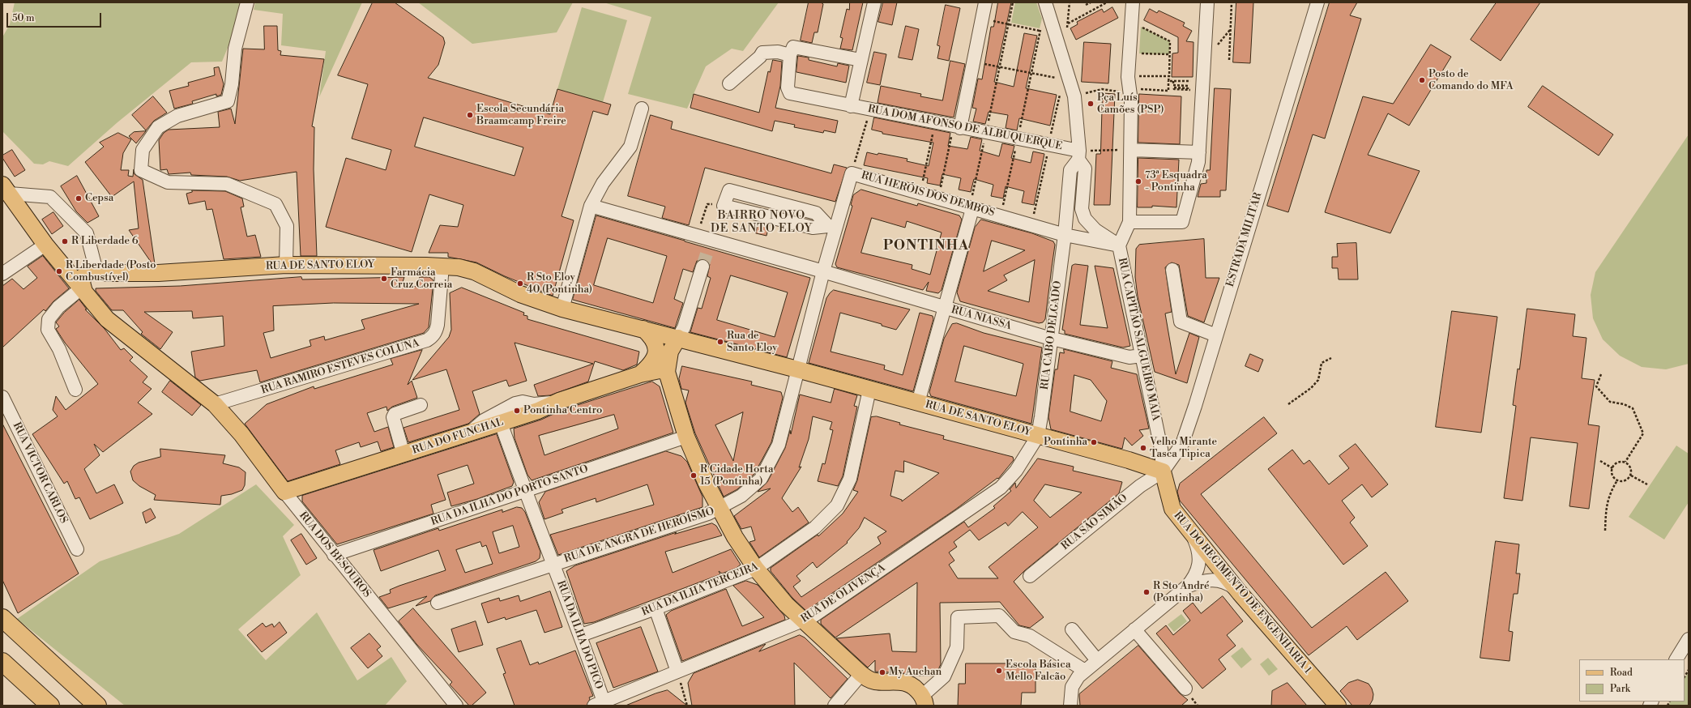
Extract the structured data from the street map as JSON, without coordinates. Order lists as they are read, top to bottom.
{
  "streets": {
    "main road": [
      "RUA DE SANTO ELOY",
      "RUA DO FUNCHAL",
      "RUA DOS BESOUROS",
      "RUA DO REGIMENTO DE ENGENHARIA 1"
    ],
    "street": [
      "RUA DOM AFONSO DE ALBUQUERQUE",
      "RUA HERÓIS DOS DEMBOS",
      "ESTRADA MILITAR",
      "RUA NIASSA",
      "RUA CABO DELGADO",
      "RUA CAPITÃO SALGUEIRO MAIA",
      "RUA RAMIRO ESTEVES COLUNA",
      "RUA VICTOR CARLOS",
      "RUA DA ILHA DO PORTO SANTO",
      "RUA SÃO SIMÃO",
      "RUA DE ANGRA DE HEROÍSMO",
      "RUA DA ILHA TERCEIRA",
      "RUA DE OLIVENÇA",
      "RUA DA ILHA DO PICO"
    ]
  },
  "crossings": [
    ["RUA DOM AFONSO DE ALBUQUERQUE", "RUA CABO DELGADO"],
    ["RUA HERÓIS DOS DEMBOS", "RUA NIASSA"],
    ["RUA HERÓIS DOS DEMBOS", "RUA CABO DELGADO"],
    ["RUA HERÓIS DOS DEMBOS", "RUA CAPITÃO SALGUEIRO MAIA"],
    ["RUA HERÓIS DOS DEMBOS", "RUA DE ANGRA DE HEROÍSMO"],
    ["ESTRADA MILITAR", "RUA DE SANTO ELOY"],
    ["ESTRADA MILITAR", "RUA CAPITÃO SALGUEIRO MAIA"],
    ["ESTRADA MILITAR", "RUA SÃO SIMÃO"],
    ["ESTRADA MILITAR", "RUA DO REGIMENTO DE ENGENHARIA 1"],
    ["RUA DE SANTO ELOY", "RUA CABO DELGADO"],
    ["RUA DE SANTO ELOY", "RUA CAPITÃO SALGUEIRO MAIA"],
    ["RUA DE SANTO ELOY", "RUA RAMIRO ESTEVES COLUNA"],
    ["RUA DE SANTO ELOY", "RUA SÃO SIMÃO"],
    ["RUA DE SANTO ELOY", "RUA DE ANGRA DE HEROÍSMO"],
    ["RUA DE SANTO ELOY", "RUA DOS BESOUROS"],
    ["RUA DE SANTO ELOY", "RUA DA ILHA TERCEIRA"],
    ["RUA DE SANTO ELOY", "RUA DO REGIMENTO DE ENGENHARIA 1"],
    ["RUA DE SANTO ELOY", "RUA DE OLIVENÇA"],
    ["RUA NIASSA", "RUA CABO DELGADO"],
    ["RUA NIASSA", "RUA CAPITÃO SALGUEIRO MAIA"],
    ["RUA NIASSA", "RUA DE ANGRA DE HEROÍSMO"],
    ["RUA CABO DELGADO", "RUA DE OLIVENÇA"],
    ["RUA CAPITÃO SALGUEIRO MAIA", "RUA SÃO SIMÃO"],
    ["RUA CAPITÃO SALGUEIRO MAIA", "RUA DO REGIMENTO DE ENGENHARIA 1"],
    ["RUA RAMIRO ESTEVES COLUNA", "RUA DOS BESOUROS"],
    ["RUA DO FUNCHAL", "RUA DOS BESOUROS"],
    ["RUA DO FUNCHAL", "RUA DA ILHA DO PICO"],
    ["RUA DA ILHA DO PORTO SANTO", "RUA DOS BESOUROS"],
    ["RUA DA ILHA DO PORTO SANTO", "RUA DA ILHA DO PICO"],
    ["RUA SÃO SIMÃO", "RUA DO REGIMENTO DE ENGENHARIA 1"],
    ["RUA DE ANGRA DE HEROÍSMO", "RUA DA ILHA DO PICO"],
    ["RUA DA ILHA TERCEIRA", "RUA DA ILHA DO PICO"],
    ["RUA DE OLIVENÇA", "RUA DA ILHA DO PICO"]
  ],
  "districts": ["BAIRRO NOVO DE SANTO ELOY", "PONTINHA"],
  "places": [
    "Posto de Comando do MFA",
    "Pça Luís Camões (PSP)",
    "Escola Secundária Braamcamp Freire",
    "73ª Esquadra - Pontinha",
    "Cepsa",
    "R Liberdade 6",
    "R Liberdade (Posto Combustível)",
    "Farmácia Cruz Correia",
    "R Sto Eloy 40 (Pontinha)",
    "Rua de Santo Eloy",
    "Pontinha Centro",
    "Pontinha",
    "Velho Mirante Tasca Tipica",
    "R Cidade Horta 15 (Pontinha)",
    "R Sto André (Pontinha)",
    "Escola Básica Mello Falcão",
    "My Auchan"
  ],
  "legend": ["Road", "Park"],
  "scale_bar": "50 m"
}
